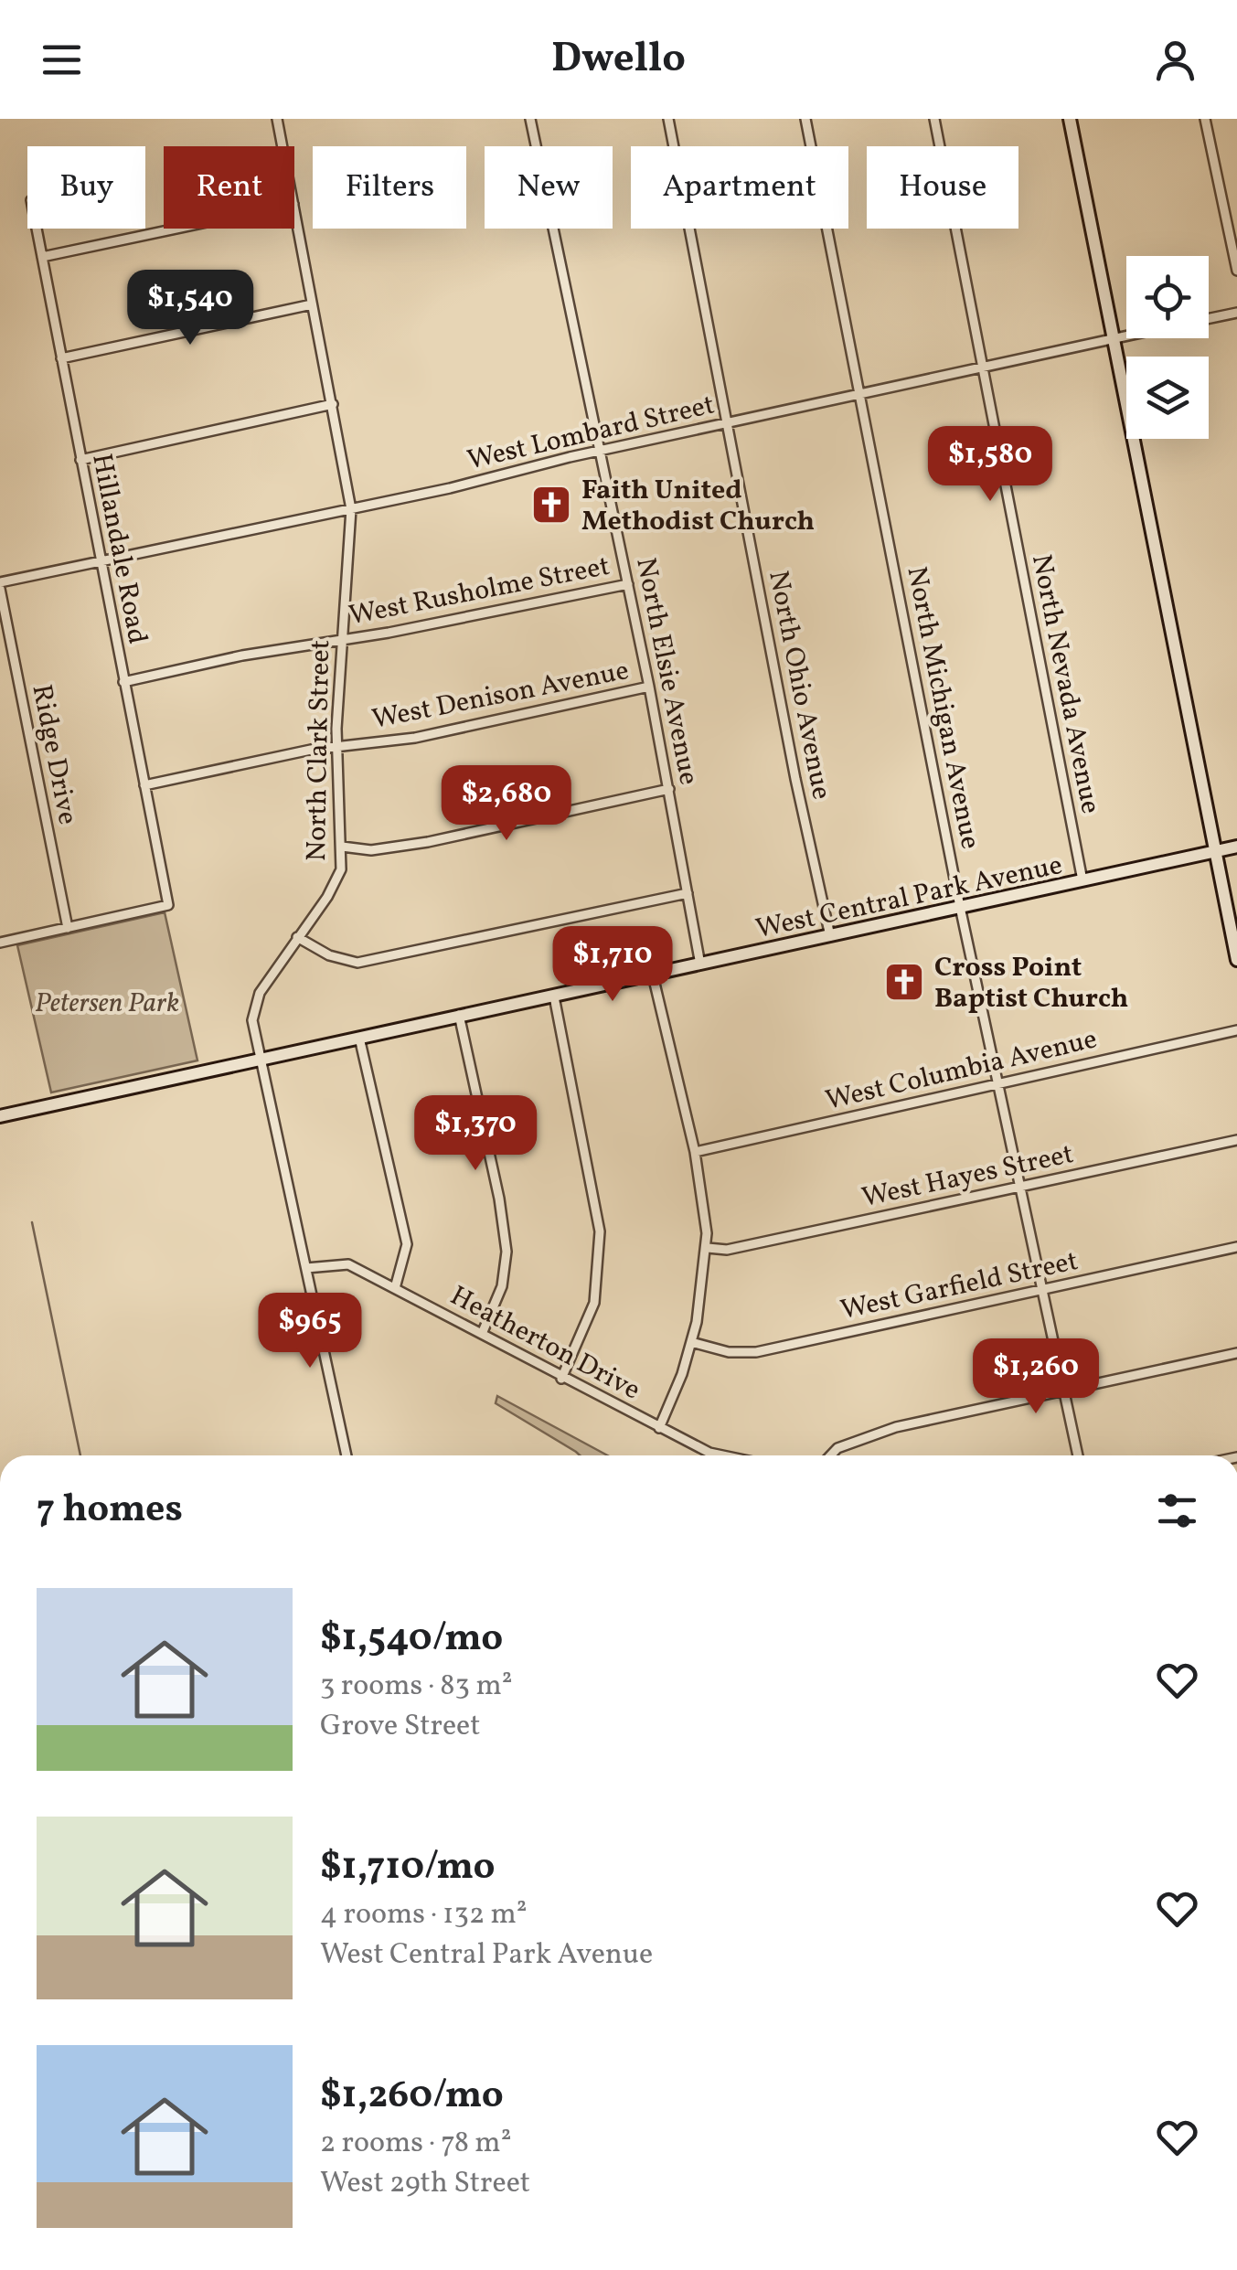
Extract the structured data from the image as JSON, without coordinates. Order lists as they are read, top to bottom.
{
  "streets": {
    "street": [
      "West Lombard Street",
      "Hillandale Road",
      "West Rusholme Street",
      "North Elsie Avenue",
      "North Nevada Avenue",
      "North Ohio Avenue",
      "West Denison Avenue",
      "North Michigan Avenue",
      "North Clark Street",
      "Ridge Drive",
      "West Central Park Avenue",
      "West Columbia Avenue",
      "West Hayes Street",
      "West Garfield Street",
      "Heatherton Drive"
    ]
  },
  "crossings": [
    ["West Lombard Street", "Hillandale Road"],
    ["West Lombard Street", "North Elsie Avenue"],
    ["West Lombard Street", "North Nevada Avenue"],
    ["West Lombard Street", "North Ohio Avenue"],
    ["West Lombard Street", "North Michigan Avenue"],
    ["West Lombard Street", "North Clark Street"],
    ["West Lombard Street", "Ridge Drive"],
    ["Hillandale Road", "West Rusholme Street"],
    ["Hillandale Road", "West Denison Avenue"],
    ["Hillandale Road", "Ridge Drive"],
    ["West Rusholme Street", "North Elsie Avenue"],
    ["West Rusholme Street", "North Clark Street"],
    ["North Elsie Avenue", "West Denison Avenue"],
    ["North Elsie Avenue", "West Central Park Avenue"],
    ["North Nevada Avenue", "West Central Park Avenue"],
    ["North Ohio Avenue", "West Central Park Avenue"],
    ["West Denison Avenue", "North Clark Street"],
    ["North Michigan Avenue", "West Central Park Avenue"],
    ["North Michigan Avenue", "West Columbia Avenue"],
    ["North Michigan Avenue", "West Hayes Street"],
    ["North Michigan Avenue", "West Garfield Street"],
    ["North Clark Street", "West Central Park Avenue"],
    ["North Clark Street", "Heatherton Drive"]
  ],
  "parks": ["Petersen Park"],
  "places": {
    "church": ["Faith United Methodist Church", "Cross Point Baptist Church"]
  },
  "page": {
    "header": "Dwello",
    "chip": [
      "Buy",
      "Rent",
      "Filters",
      "New",
      "Apartment",
      "House"
    ],
    "price": [
      "$1,540",
      "$1,580",
      "$2,680",
      "$1,710",
      "$1,370",
      "$965",
      "$1,260"
    ],
    "heading": "7 homes",
    "list": [
      {
        "name": "$1,540/mo",
        "note": "3 rooms · 83 m² · Grove Street"
      },
      {
        "name": "$1,710/mo",
        "note": "4 rooms · 132 m² · West Central Park Avenue"
      },
      {
        "name": "$1,260/mo",
        "note": "2 rooms · 78 m² · West 29th Street"
      }
    ]
  }
}
